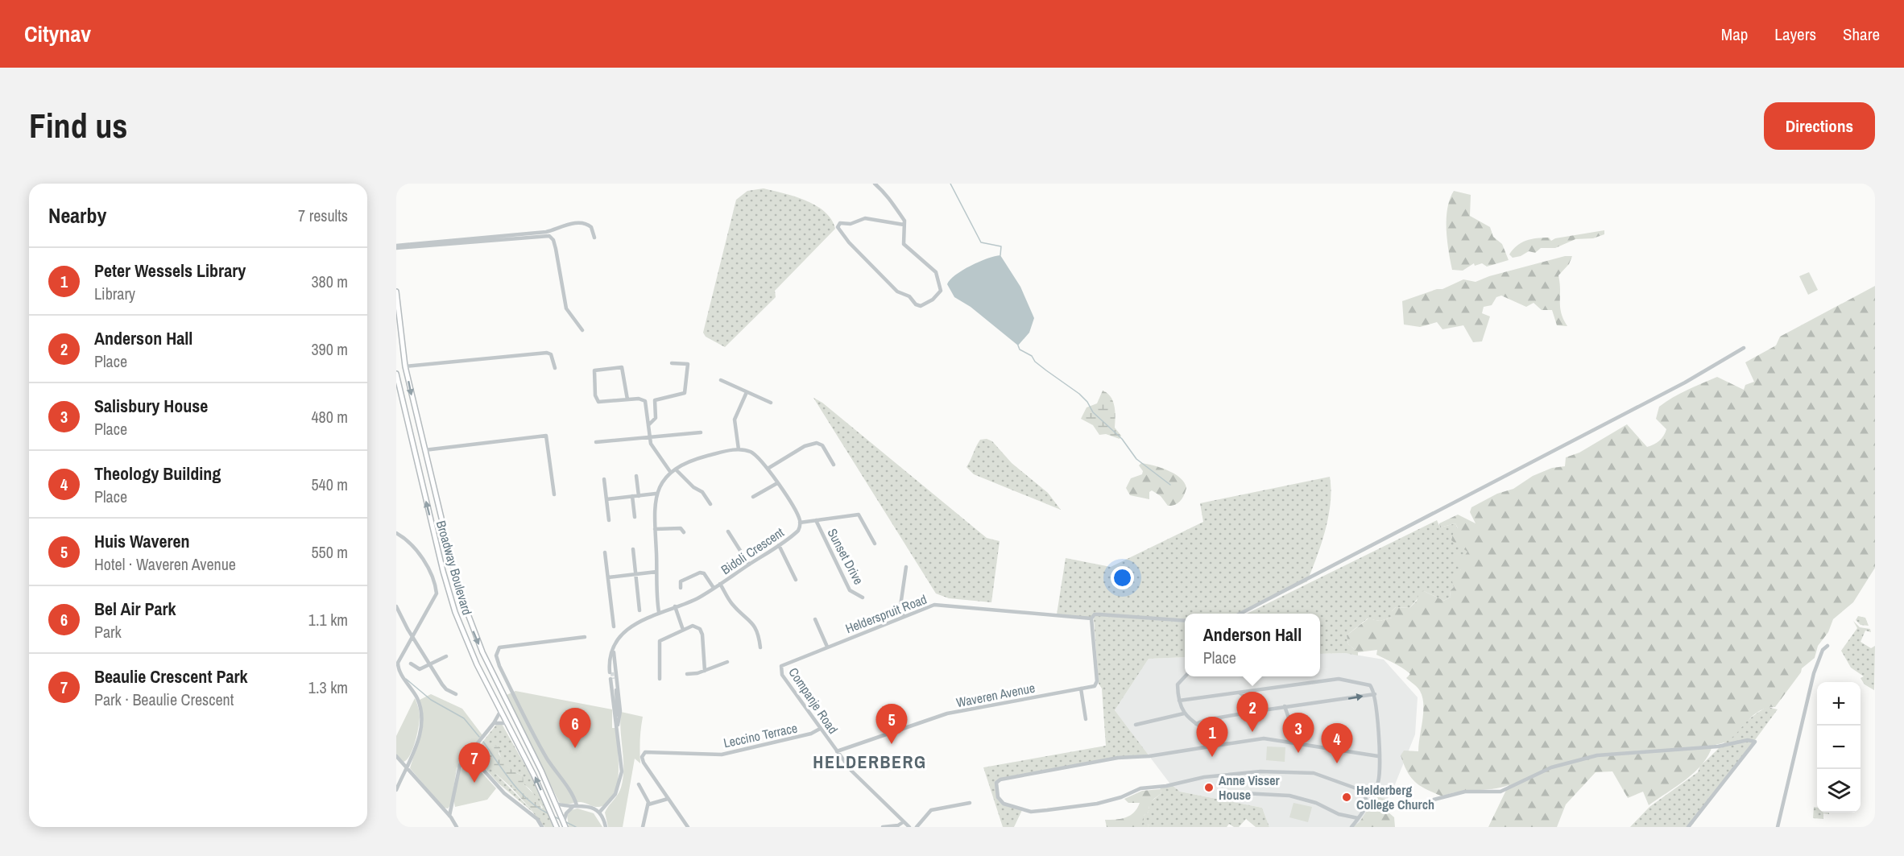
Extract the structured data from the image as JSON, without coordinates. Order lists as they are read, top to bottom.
{
  "streets": {
    "main road": ["Broadway Boulevard"],
    "street": [
      "Bidoli Crescent",
      "Sunset Drive",
      "Helderspruit Road",
      "Waveren Avenue",
      "Companje Road",
      "Leccino Terrace"
    ]
  },
  "crossings": [
    ["Helderspruit Road", "Waveren Avenue"],
    ["Helderspruit Road", "Companje Road"],
    ["Waveren Avenue", "Companje Road"],
    ["Companje Road", "Leccino Terrace"]
  ],
  "districts": ["HELDERBERG"],
  "places": ["Anne Visser House", "Helderberg College Church"],
  "page": {
    "header": "Citynav",
    "nav": ["Map", "Layers", "Share"],
    "buttons": "Directions",
    "title": "Find us",
    "heading": ["Nearby", "7 results"],
    "list": [
      {
        "mark": "1",
        "name": "Peter Wessels Library",
        "note": "Library",
        "value": "380 m"
      },
      {
        "mark": "2",
        "name": "Anderson Hall",
        "note": "Place",
        "value": "390 m"
      },
      {
        "mark": "3",
        "name": "Salisbury House",
        "note": "Place",
        "value": "480 m"
      },
      {
        "mark": "4",
        "name": "Theology Building",
        "note": "Place",
        "value": "540 m"
      },
      {
        "mark": "5",
        "name": "Huis Waveren",
        "note": "Hotel · Waveren Avenue",
        "value": "550 m"
      },
      {
        "mark": "6",
        "name": "Bel Air Park",
        "note": "Park",
        "value": "1.1 km"
      },
      {
        "mark": "7",
        "name": "Beaulie Crescent Park",
        "note": "Park · Beaulie Crescent",
        "value": "1.3 km"
      }
    ],
    "popup": ["Anderson Hall", "Place"],
    "map_buttons": ["+", "−"],
    "pins": [
      "2",
      "5",
      "6",
      "3",
      "1",
      "4",
      "7"
    ]
  }
}
